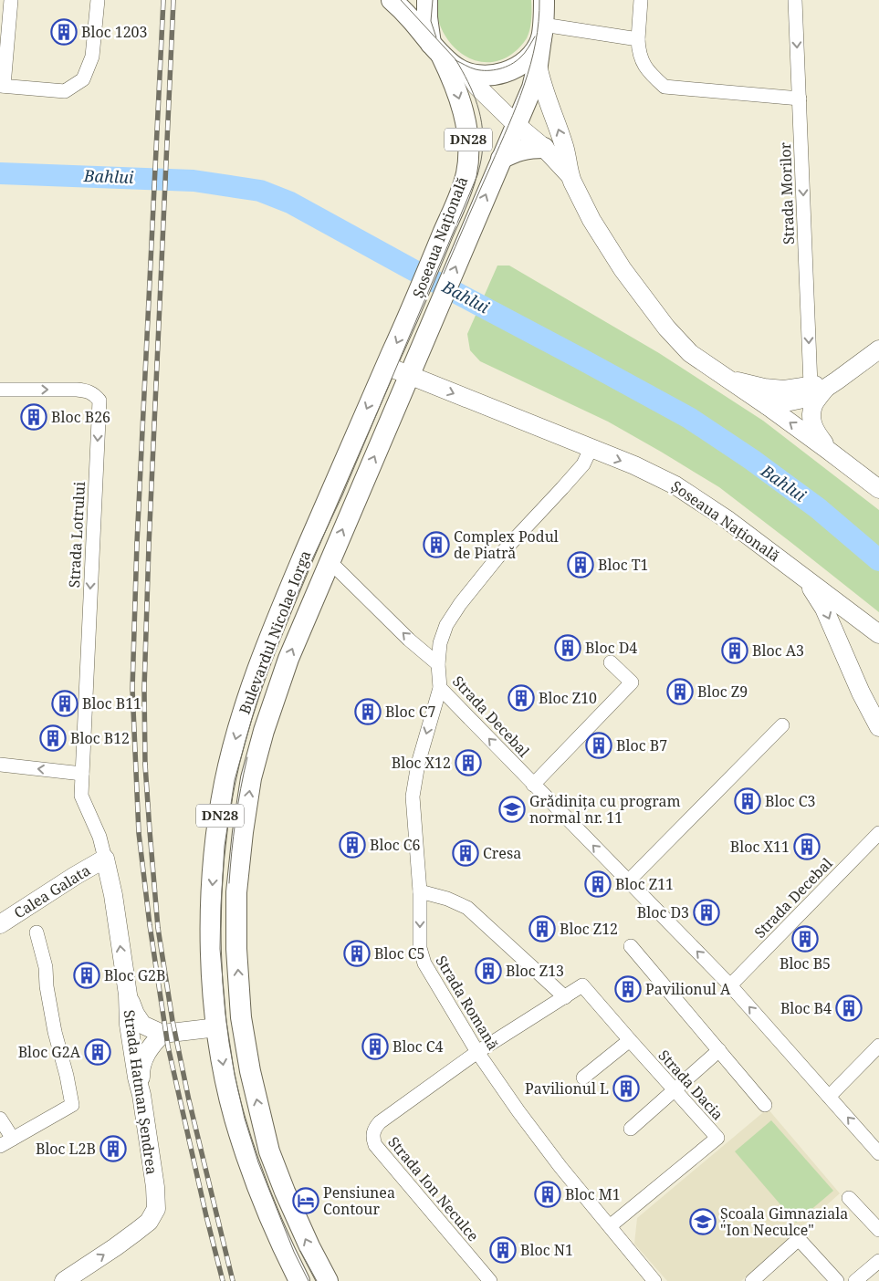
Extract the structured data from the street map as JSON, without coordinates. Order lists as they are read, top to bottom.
{
  "streets": {
    "main road": [
      "DN28",
      "Șoseaua Națională",
      "Bulevardul Nicolae Iorga",
      "Calea Galata",
      "Strada Hatman Șendrea"
    ],
    "street": [
      "Strada Morilor",
      "Strada Lotrului",
      "Strada Decebal",
      "Strada Romană",
      "Strada Dacia",
      "Strada Ion Neculce"
    ]
  },
  "crossings": [
    ["DN28", "Șoseaua Națională"],
    ["Șoseaua Națională", "Bulevardul Nicolae Iorga"],
    ["Șoseaua Națională", "Strada Decebal"],
    ["Bulevardul Nicolae Iorga", "Strada Decebal"],
    ["Strada Decebal", "Strada Romană"],
    ["Calea Galata", "Strada Hatman Șendrea"],
    ["Strada Romană", "Strada Dacia"],
    ["Strada Romană", "Strada Ion Neculce"],
    ["Strada Dacia", "Strada Ion Neculce"]
  ],
  "one_way": [
    "Strada Morilor",
    "Strada Lotrului",
    "Strada Decebal",
    "Strada Romană",
    "Strada Hatman Șendrea"
  ],
  "water": ["Bahlui"],
  "places": {
    "building": [
      "Bloc 1203",
      "Bloc B26",
      "Complex Podul de Piatră",
      "Bloc T1",
      "Bloc D4",
      "Bloc A3",
      "Bloc Z9",
      "Bloc Z10",
      "Bloc B11",
      "Bloc C7",
      "Bloc B12",
      "Bloc B7",
      "Bloc X12",
      "Bloc C3",
      "Bloc C6",
      "Bloc X11",
      "Cresa",
      "Bloc Z11",
      "Bloc D3",
      "Bloc Z12",
      "Bloc B5",
      "Bloc C5",
      "Bloc Z13",
      "Bloc G2B",
      "Pavilionul A",
      "Bloc B4",
      "Bloc C4",
      "Bloc G2A",
      "Pavilionul L",
      "Bloc L2B",
      "Bloc M1",
      "Bloc N1"
    ],
    "school or university": ["Grădinița cu program normal nr. 11", "Școala Gimnaziala \"Ion Neculce\""],
    "hotel": ["Pensiunea Contour"]
  }
}
